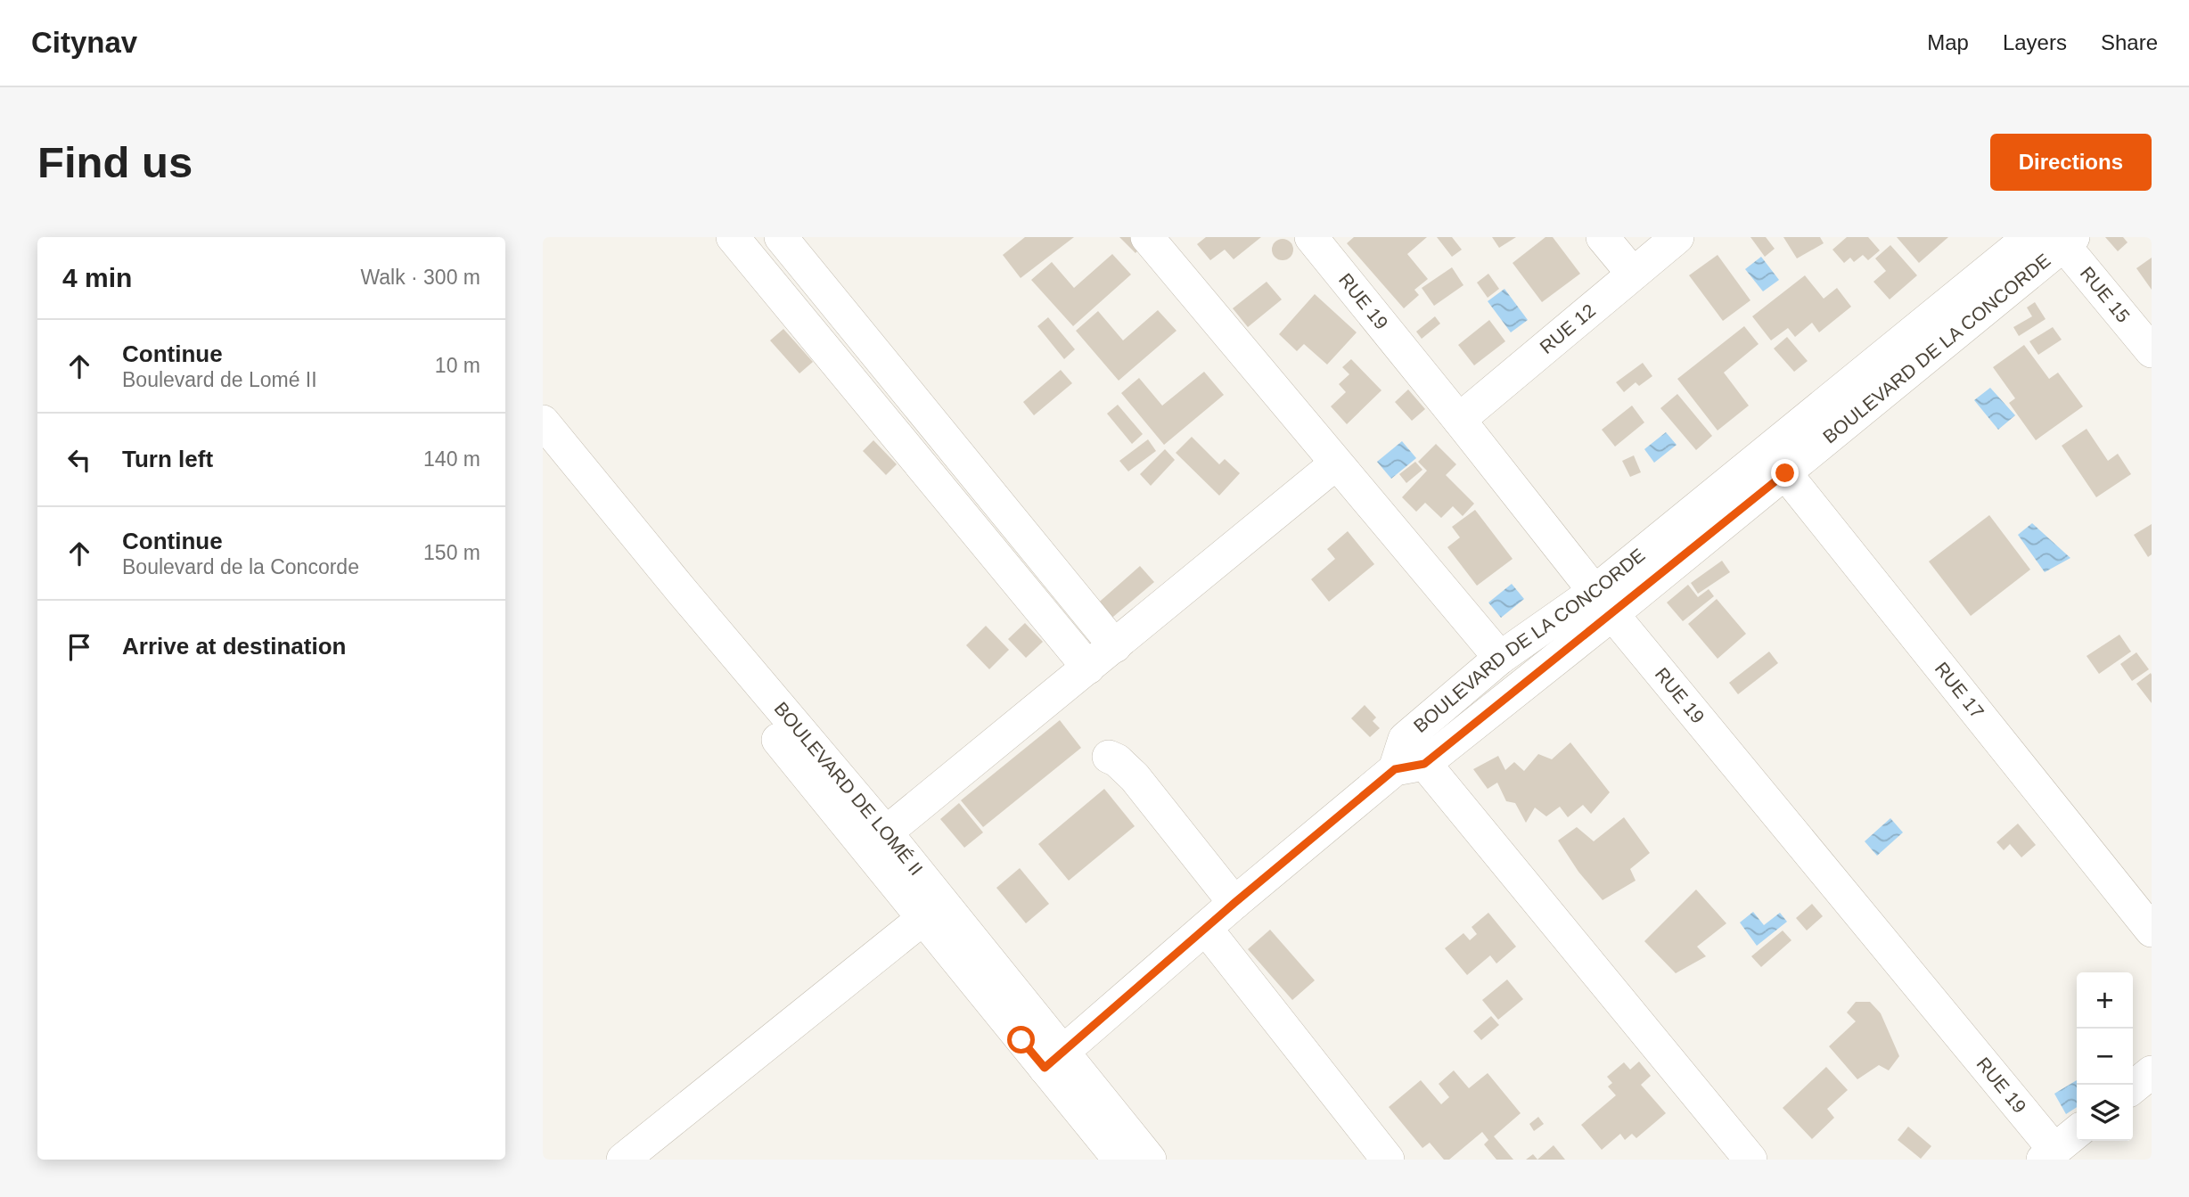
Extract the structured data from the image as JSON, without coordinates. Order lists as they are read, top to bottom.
{
  "streets": {
    "street": [
      "RUE 15",
      "RUE 19",
      "RUE 12",
      "BOULEVARD DE LA CONCORDE",
      "RUE 17",
      "BOULEVARD DE LOMÉ II"
    ]
  },
  "crossings": [
    ["RUE 15", "BOULEVARD DE LA CONCORDE"],
    ["RUE 19", "RUE 12"],
    ["RUE 19", "BOULEVARD DE LA CONCORDE"],
    ["BOULEVARD DE LA CONCORDE", "RUE 17"]
  ],
  "page": {
    "header": "Citynav",
    "nav": ["Map", "Layers", "Share"],
    "buttons": "Directions",
    "title": "Find us",
    "heading": ["4 min", "Walk · 300 m"],
    "list": [
      ["Continue", "Boulevard de Lomé II", "10 m"],
      ["Turn left", "140 m"],
      ["Continue", "Boulevard de la Concorde", "150 m"],
      "Arrive at destination"
    ],
    "map_buttons": ["+", "−"]
  }
}
